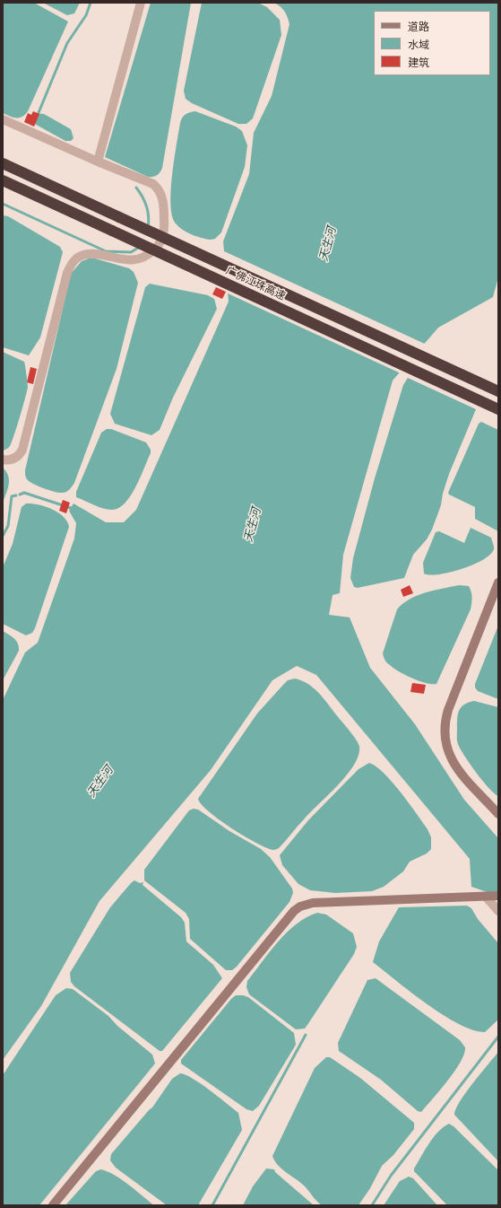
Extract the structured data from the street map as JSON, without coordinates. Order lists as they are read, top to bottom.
{
  "streets": {
    "highway": ["广佛江珠高速"]
  },
  "water": ["天生河"],
  "legend": ["道路", "水域", "建筑"]
}
